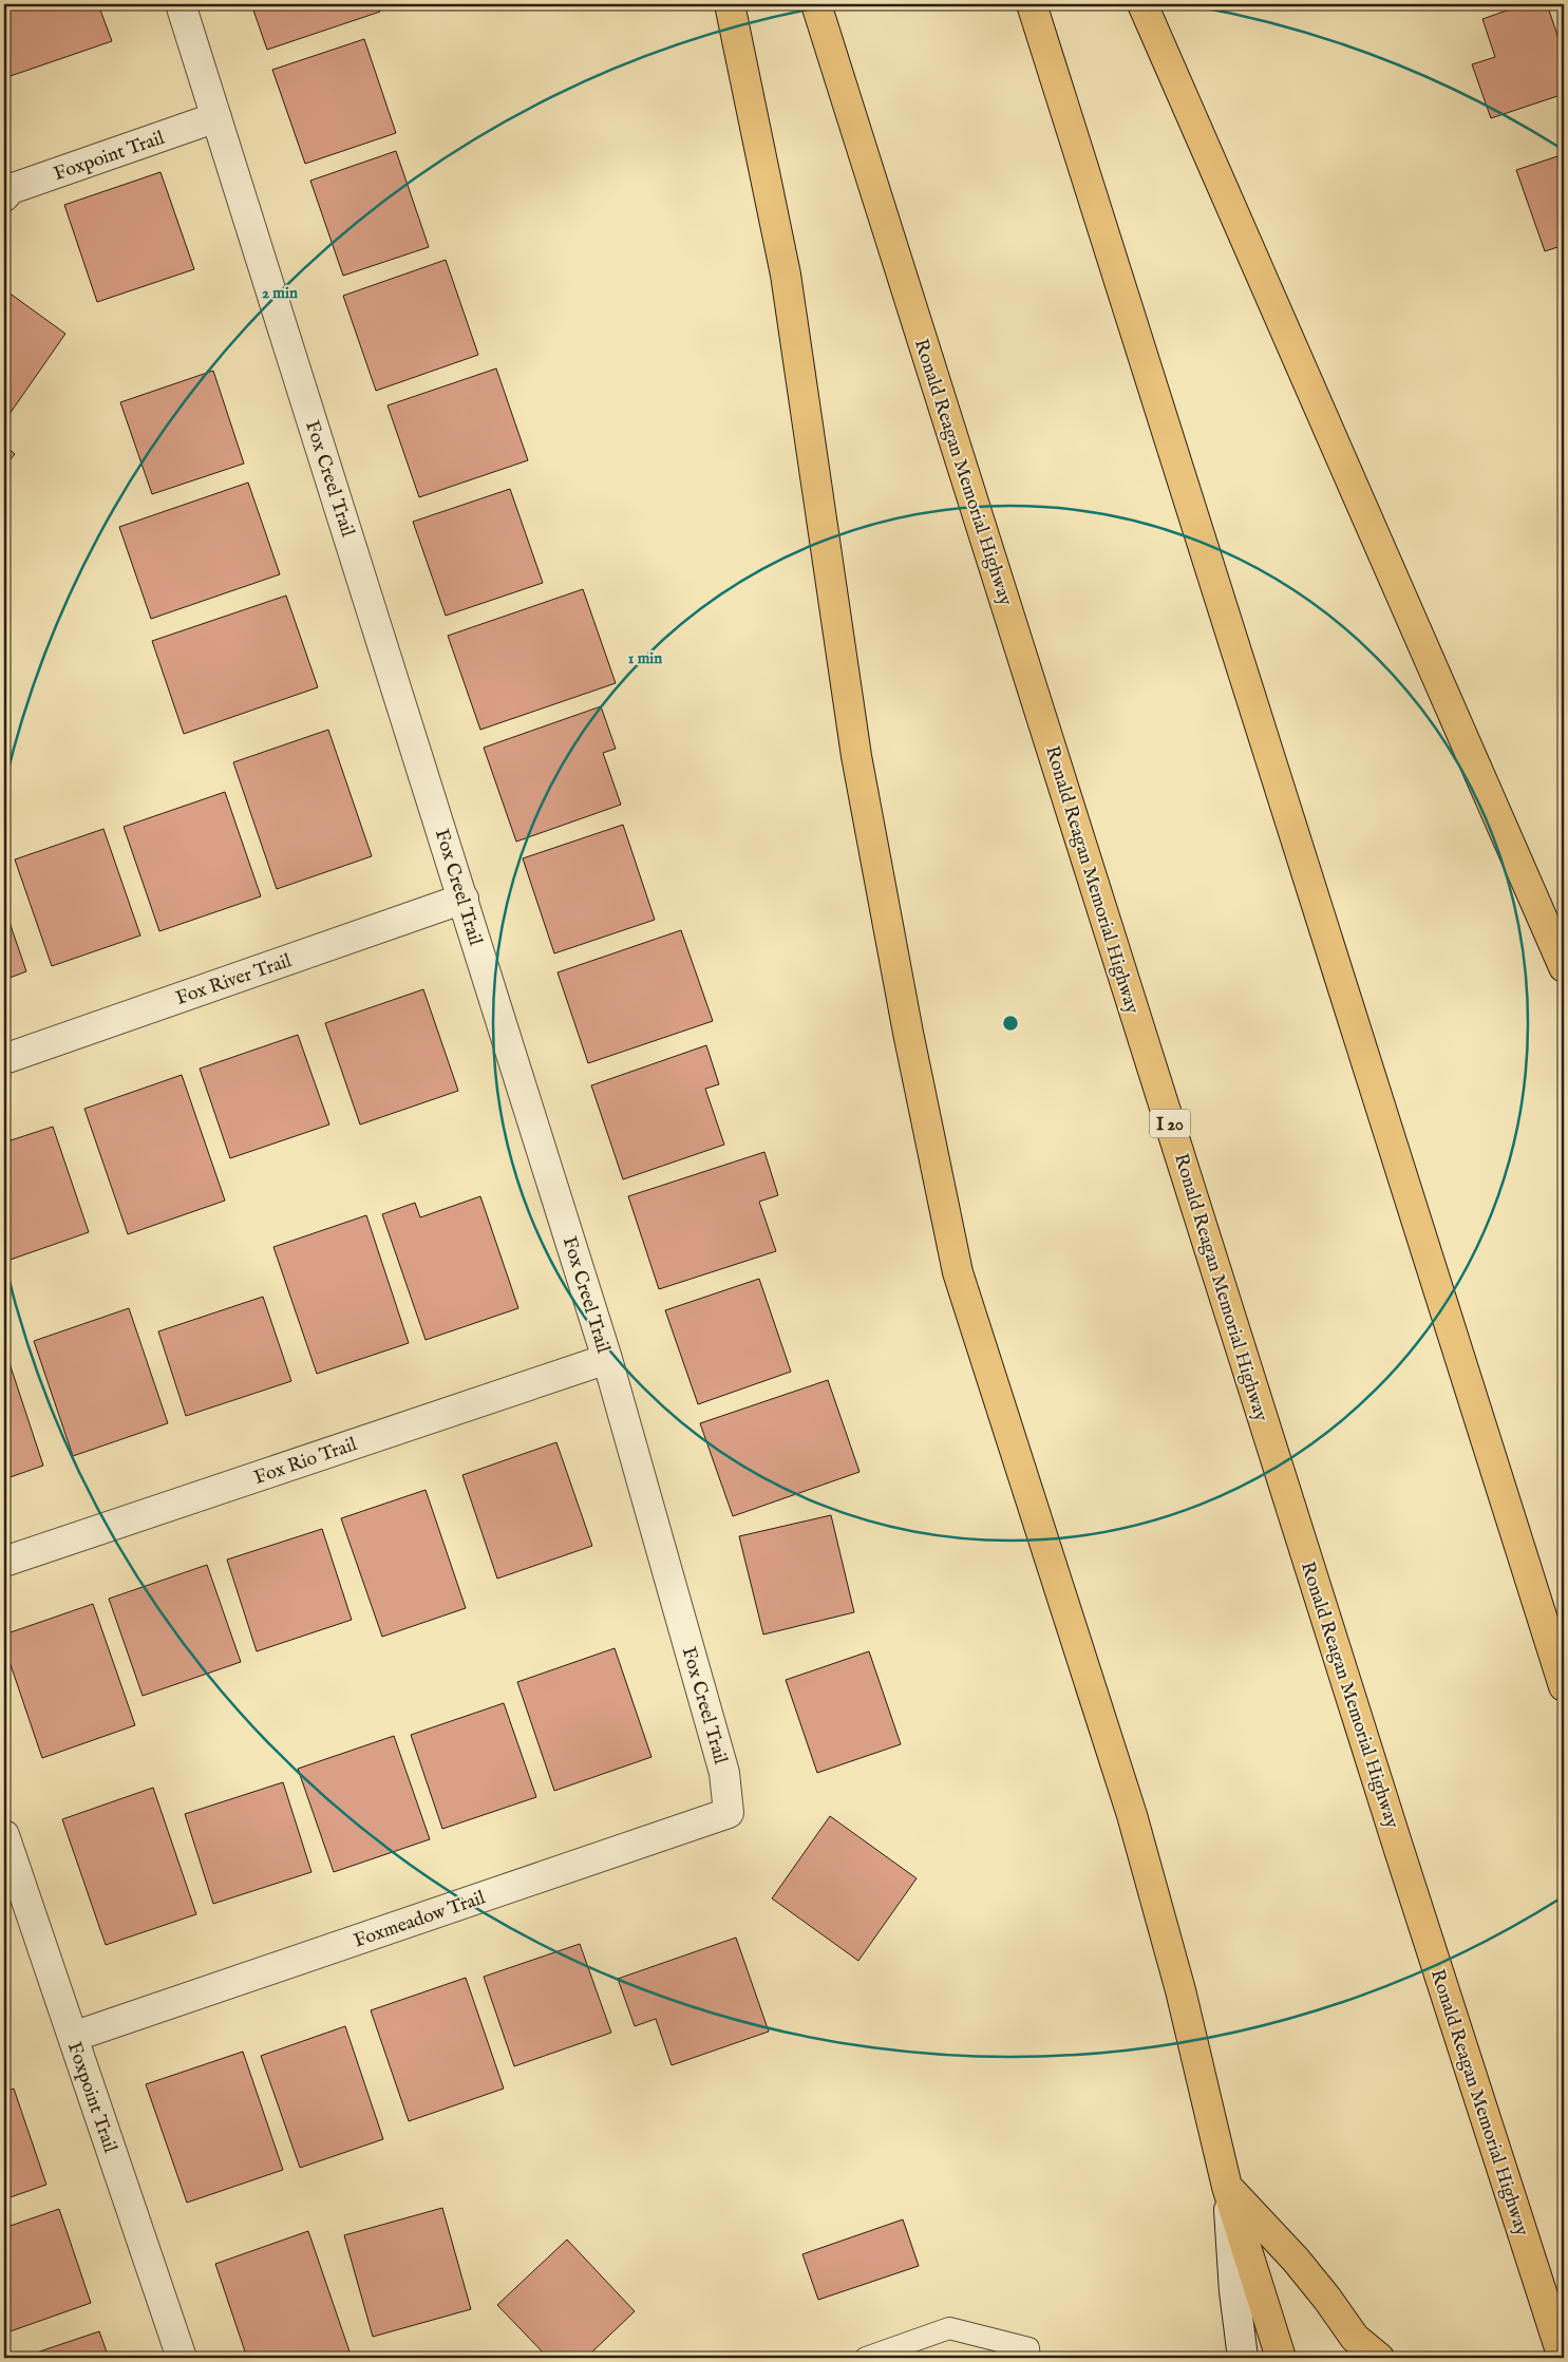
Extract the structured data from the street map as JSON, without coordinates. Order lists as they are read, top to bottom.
{
  "streets": {
    "highway": ["Ronald Reagan Memorial Highway", "I 20"],
    "street": [
      "Foxpoint Trail",
      "Fox Creel Trail",
      "Fox River Trail",
      "Fox Rio Trail",
      "Foxmeadow Trail"
    ]
  },
  "crossings": [
    ["Foxpoint Trail", "Fox Creel Trail"],
    ["Foxpoint Trail", "Foxmeadow Trail"],
    ["Fox Creel Trail", "Fox River Trail"],
    ["Fox Creel Trail", "Fox Rio Trail"],
    ["Fox Creel Trail", "Foxmeadow Trail"]
  ],
  "rings": ["2 min", "1 min"]
}
